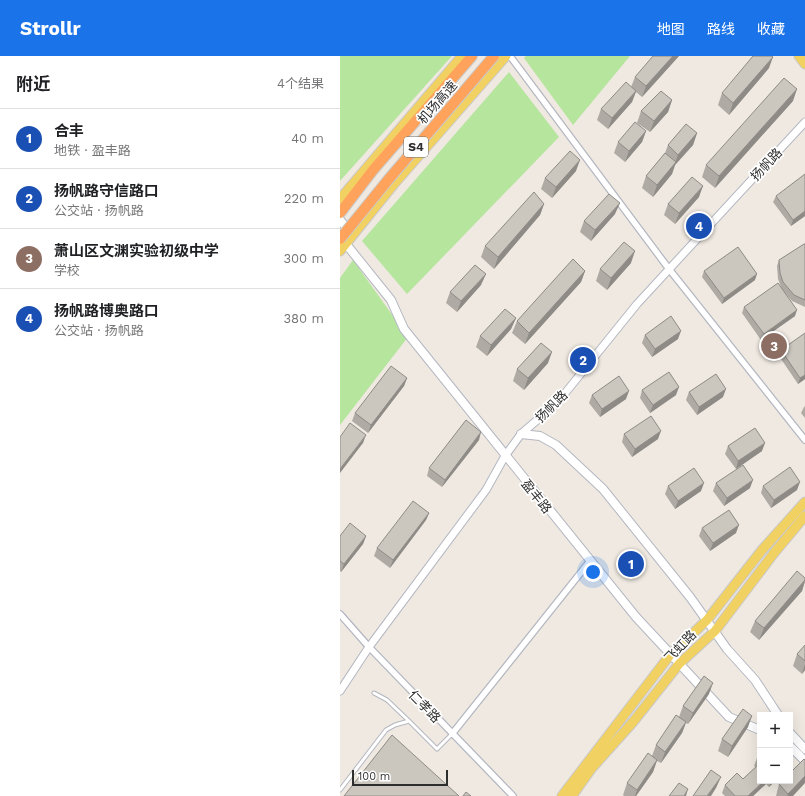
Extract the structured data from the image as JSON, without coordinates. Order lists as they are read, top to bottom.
{
  "streets": {
    "highway": ["机场高速", "S4"],
    "main road": ["盈丰路", "飞虹路"],
    "street": ["扬帆路", "仁孝路"]
  },
  "crossings": [
    ["机场高速", "盈丰路"],
    ["扬帆路", "盈丰路"],
    ["扬帆路", "仁孝路"],
    ["盈丰路", "飞虹路"]
  ],
  "scale_bar": "100 m",
  "page": {
    "header": "Strollr",
    "nav": ["地图", "路线", "收藏"],
    "heading": ["附近", "4个结果"],
    "list": [
      {
        "mark": "1",
        "name": "合丰",
        "note": "地铁 · 盈丰路",
        "value": "40 m"
      },
      {
        "mark": "2",
        "name": "扬帆路守信路口",
        "note": "公交站 · 扬帆路",
        "value": "220 m"
      },
      {
        "mark": "3",
        "name": "萧山区文渊实验初级中学",
        "note": "学校",
        "value": "300 m"
      },
      {
        "mark": "4",
        "name": "扬帆路博奥路口",
        "note": "公交站 · 扬帆路",
        "value": "380 m"
      }
    ],
    "pins": [
      "4",
      "3",
      "2",
      "1"
    ],
    "map_buttons": ["+", "−"],
    "scale": "100 m"
  }
}
